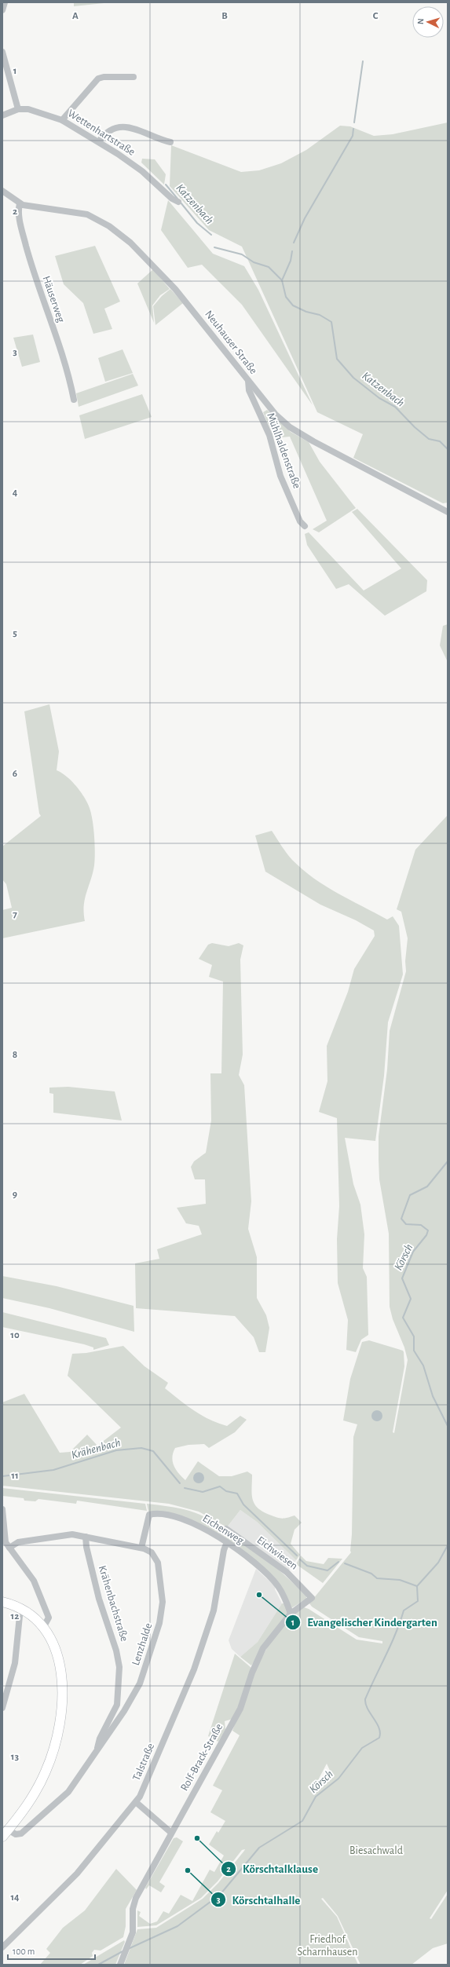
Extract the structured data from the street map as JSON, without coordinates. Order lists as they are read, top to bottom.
{
  "streets": {
    "street": [
      "Wettenhartstraße",
      "Häuserweg",
      "Neuhauser Straße",
      "Mühlhaldenstraße",
      "Eichenweg",
      "Eichwiesen",
      "Krähenbachstraße",
      "Lenzhalde",
      "Rolf-Brack-Straße",
      "Talstraße"
    ]
  },
  "crossings": [
    ["Häuserweg", "Neuhauser Straße"],
    ["Neuhauser Straße", "Mühlhaldenstraße"],
    ["Eichenweg", "Lenzhalde"],
    ["Eichenweg", "Rolf-Brack-Straße"],
    ["Eichenweg", "Talstraße"],
    ["Eichwiesen", "Rolf-Brack-Straße"],
    ["Krähenbachstraße", "Lenzhalde"]
  ],
  "water": ["Katzenbach", "Körsch", "Krähenbach"],
  "parks": ["Biesachwald", "Friedhof Scharnhausen"],
  "places": ["Evangelischer Kindergarten", "Körschtalklause", "Körschtalhalle"],
  "scale_bar": "100 m",
  "north": "left",
  "grid": {
    "columns": ["A", "B", "C"],
    "rows": [
      "1",
      "2",
      "3",
      "4",
      "5",
      "6",
      "7",
      "8",
      "9",
      "10",
      "11",
      "12",
      "13",
      "14"
    ]
  }
}
